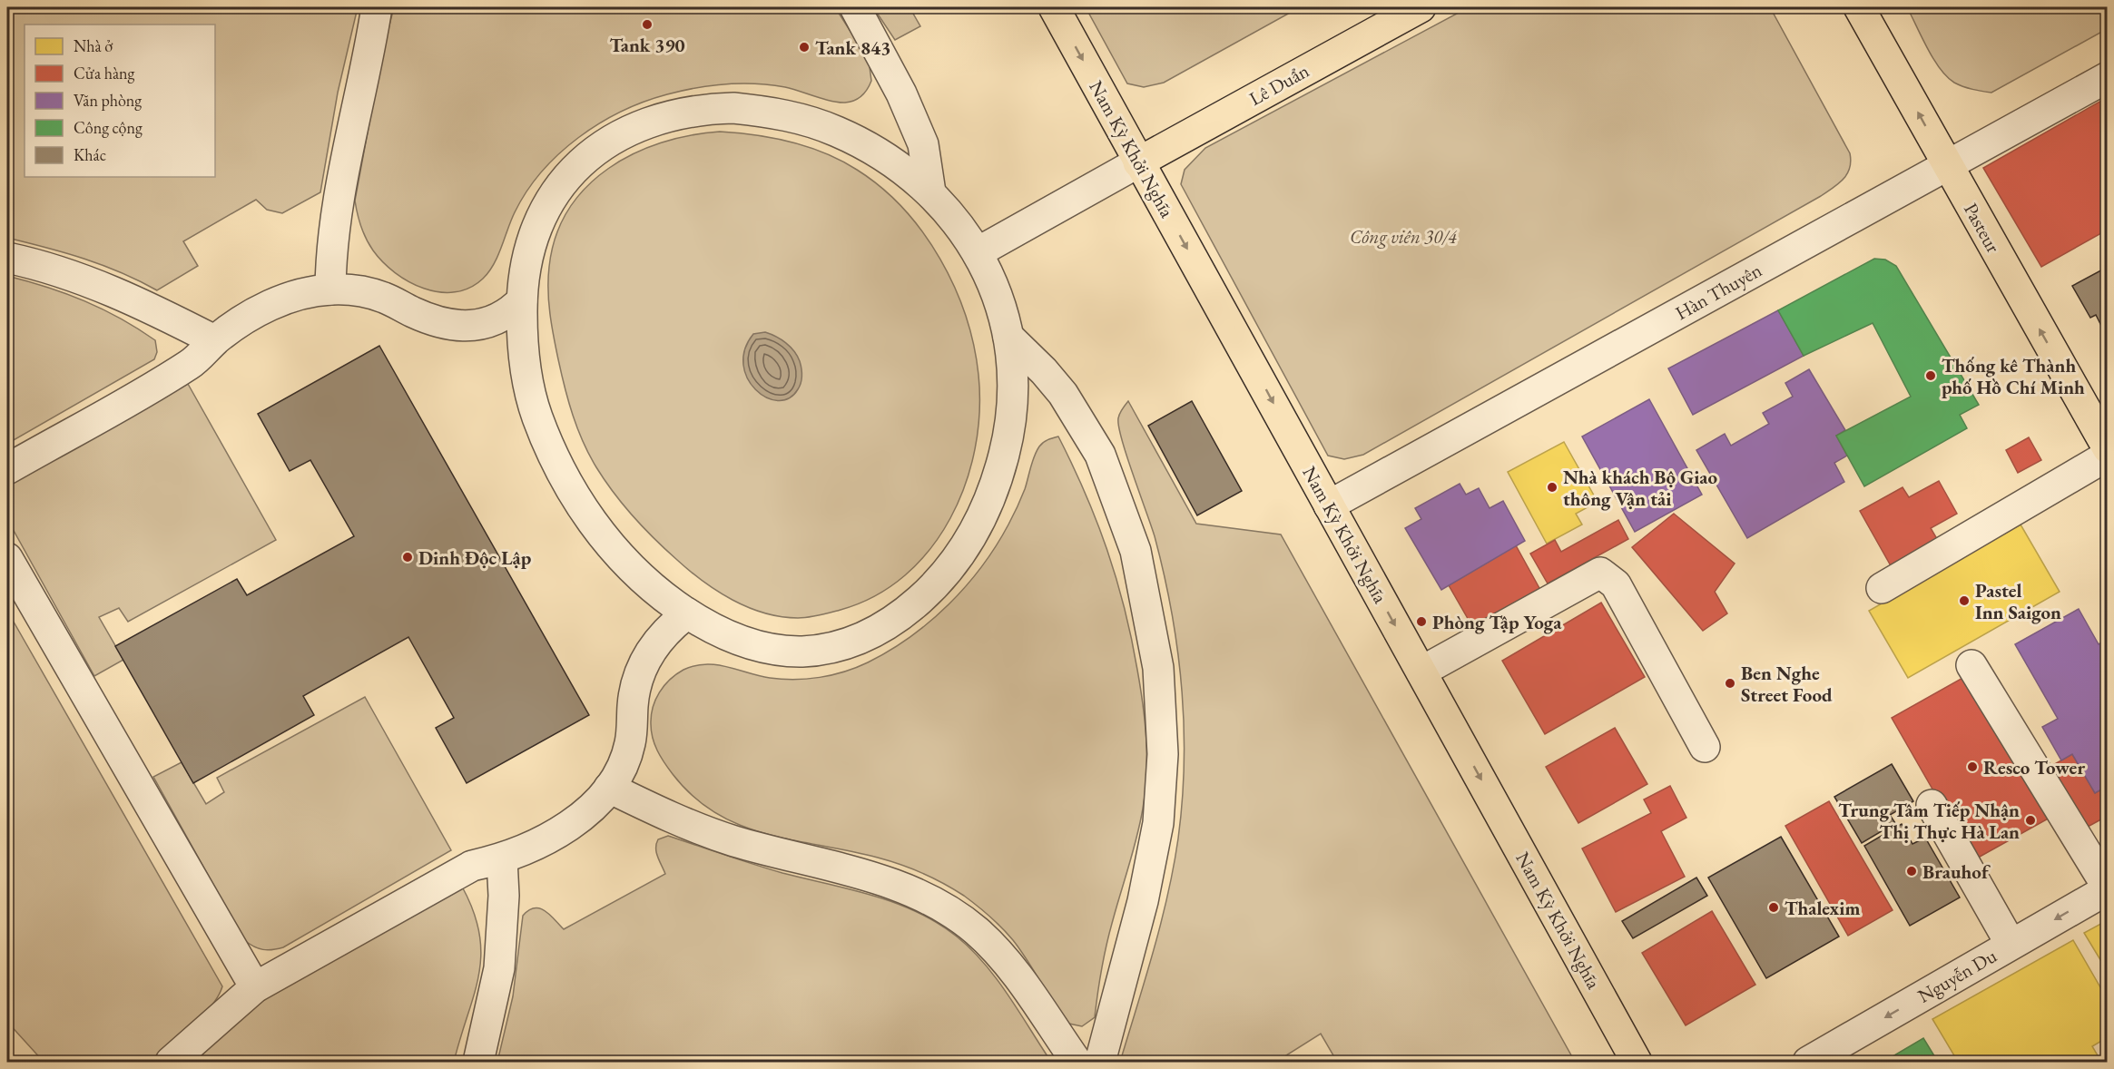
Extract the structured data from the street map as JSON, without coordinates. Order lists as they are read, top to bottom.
{
  "streets": {
    "main road": ["Lê Duẩn", "Nam Kỳ Khởi Nghĩa", "Pasteur"],
    "street": ["Hàn Thuyên", "Nguyễn Du"]
  },
  "crossings": [
    ["Lê Duẩn", "Nam Kỳ Khởi Nghĩa"],
    ["Nam Kỳ Khởi Nghĩa", "Hàn Thuyên"],
    ["Pasteur", "Hàn Thuyên"]
  ],
  "one_way": ["Nam Kỳ Khởi Nghĩa", "Pasteur", "Nguyễn Du"],
  "parks": ["Công viên 30/4"],
  "places": [
    "Tank 390",
    "Tank 843",
    "Thống kê Thành phố Hồ Chí Minh",
    "Nhà khách Bộ Giao thông Vận tải",
    "Dinh Độc Lập",
    "Pastel Inn Saigon",
    "Phòng Tập Yoga",
    "Ben Nghe Street Food",
    "Resco Tower",
    "Trung Tâm Tiếp Nhận Thị Thực Hà Lan",
    "Brauhof",
    "Thalexim"
  ],
  "legend": [
    "Nhà ở",
    "Cửa hàng",
    "Văn phòng",
    "Công cộng",
    "Khác"
  ]
}
